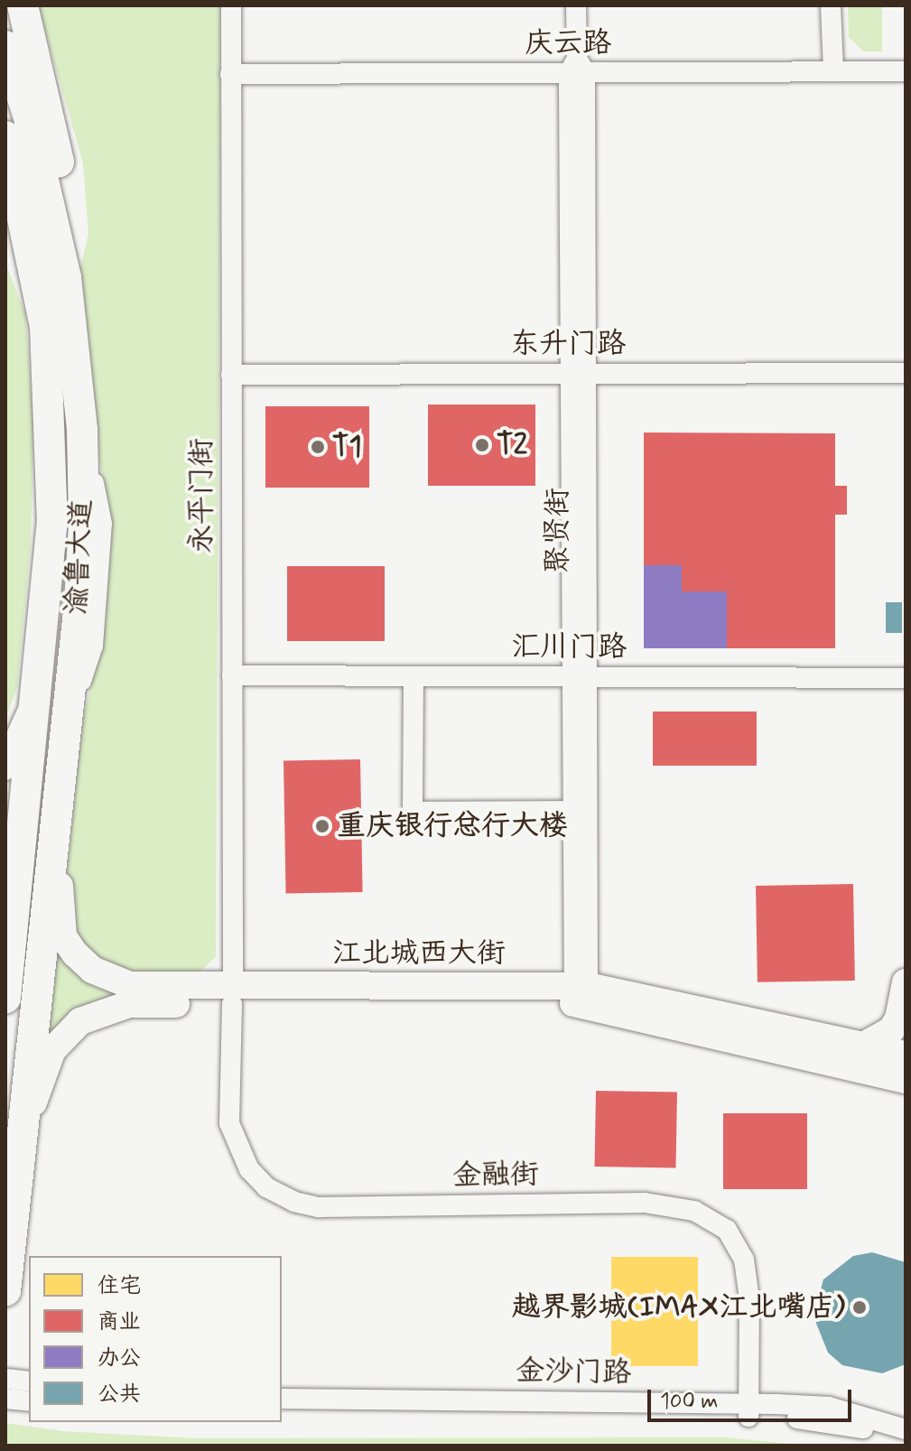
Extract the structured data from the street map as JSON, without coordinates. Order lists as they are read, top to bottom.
{
  "streets": {
    "highway": ["渝鲁大道"],
    "main road": ["江北城西大街"],
    "street": [
      "庆云路",
      "东升门路",
      "永平门街",
      "聚贤街",
      "汇川门路",
      "金融街",
      "金沙门路"
    ]
  },
  "crossings": [
    ["庆云路", "永平门街"],
    ["庆云路", "聚贤街"],
    ["东升门路", "永平门街"],
    ["东升门路", "聚贤街"],
    ["永平门街", "汇川门路"],
    ["永平门街", "江北城西大街"],
    ["永平门街", "金融街"],
    ["聚贤街", "汇川门路"],
    ["聚贤街", "江北城西大街"],
    ["渝鲁大道", "江北城西大街"],
    ["江北城西大街", "金融街"],
    ["金融街", "金沙门路"]
  ],
  "places": [
    "T2",
    "T1",
    "重庆银行总行大楼",
    "越界影城(IMAX江北嘴店)"
  ],
  "legend": [
    "住宅",
    "商业",
    "办公",
    "公共"
  ],
  "scale_bar": "100 m"
}
